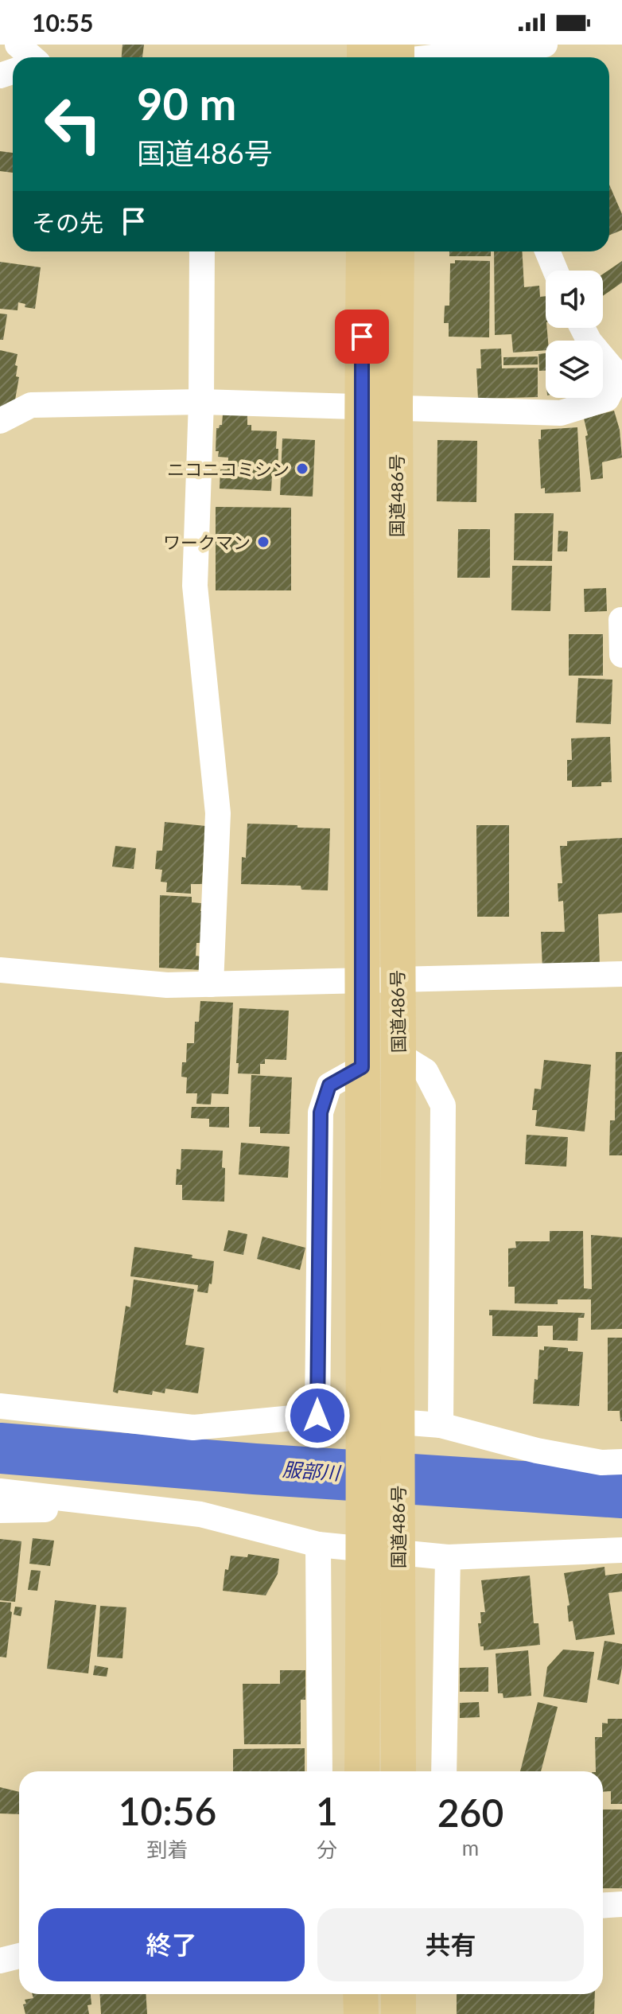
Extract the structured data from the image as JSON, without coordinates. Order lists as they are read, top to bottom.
{
  "streets": {
    "highway": ["国道486号"]
  },
  "water": ["服部川"],
  "places": ["ニコニコミシン", "ワークマン"],
  "page": {
    "status": "10:55",
    "turn": ["90 m", "国道486号"],
    "then": "その先",
    "eta": [
      "10:56",
      "到着",
      "1",
      "分",
      "260",
      "m"
    ],
    "buttons": ["終了", "共有"]
  }
}
